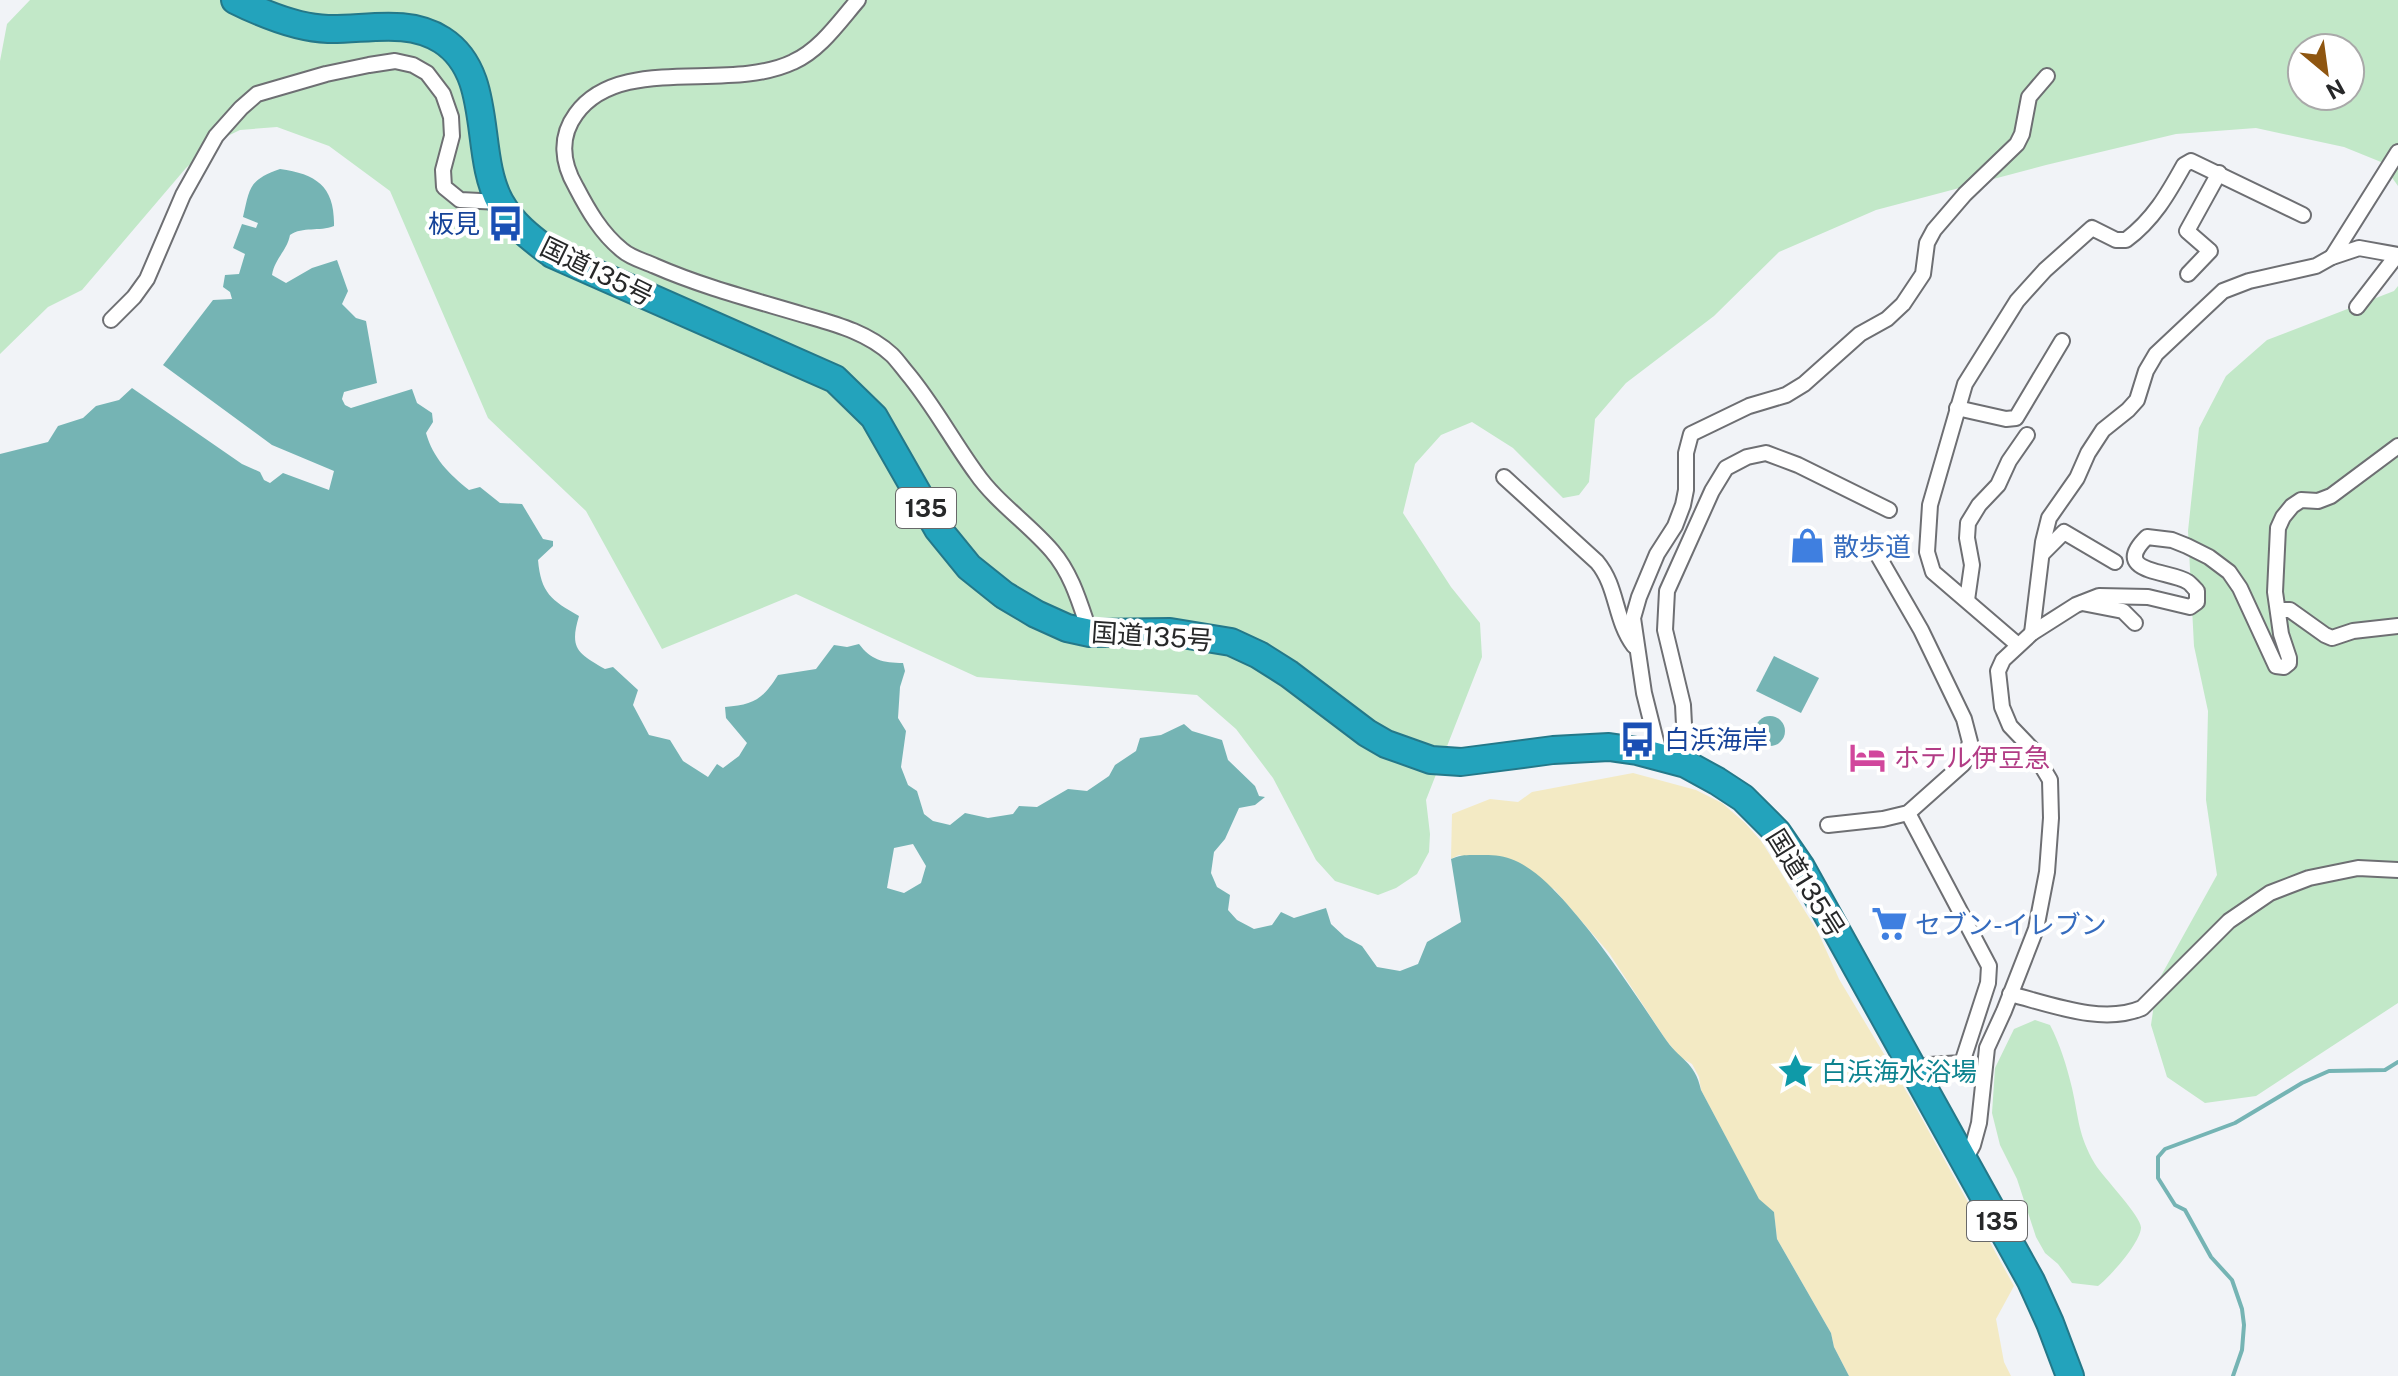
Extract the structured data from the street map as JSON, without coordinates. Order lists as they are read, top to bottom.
{
  "streets": {
    "highway": ["国道135号", "135"]
  },
  "places": {
    "bus stop": ["板見", "白浜海岸"],
    "shop": ["散歩道"],
    "hotel": ["ホテル伊豆急"],
    "supermarket": ["セブン-イレブン"],
    "place": ["白浜海水浴場"]
  },
  "north": "bottom right"
}
